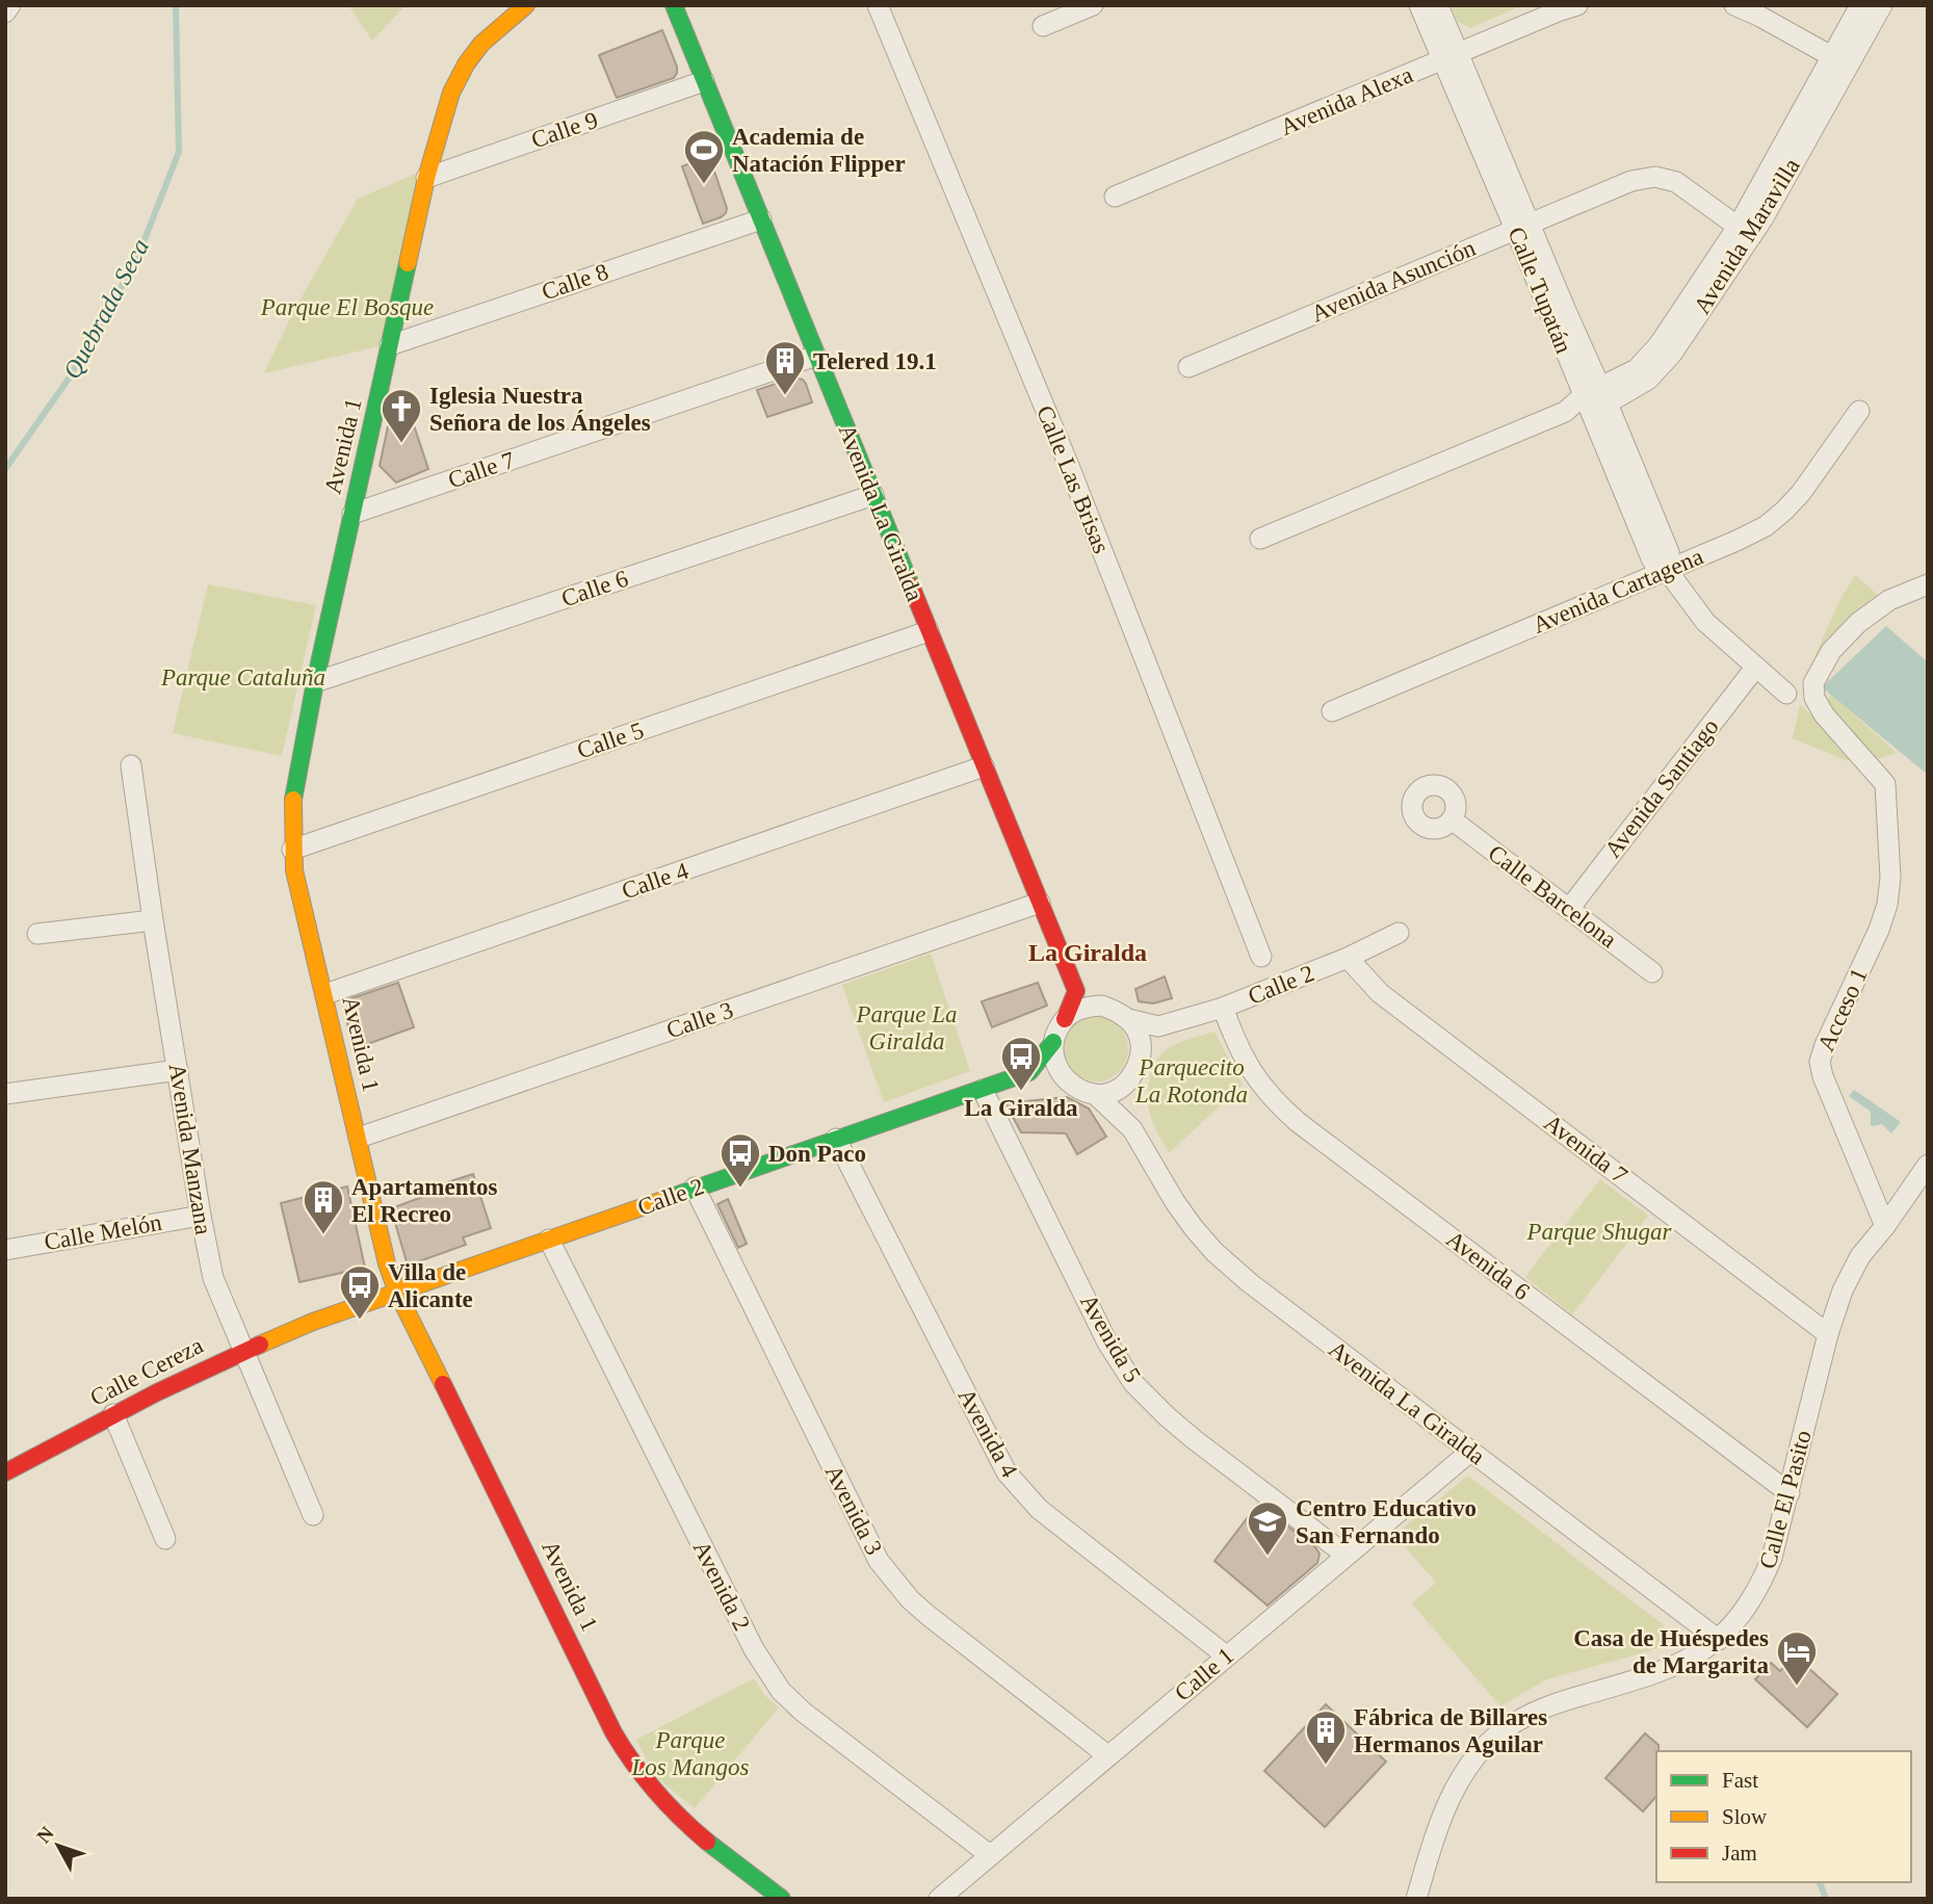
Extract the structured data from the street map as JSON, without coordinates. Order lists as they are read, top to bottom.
{
  "streets": {
    "street": [
      "Avenida Alexa",
      "Calle 9",
      "Avenida Maravilla",
      "Avenida Asunción",
      "Calle 8",
      "Calle Tupatán",
      "Avenida 1",
      "Calle 7",
      "Calle Las Brisas",
      "Avenida La Giralda",
      "Calle 6",
      "Avenida Cartagena",
      "Calle 5",
      "Avenida Santiago",
      "Calle 4",
      "Calle Barcelona",
      "Calle 2",
      "Acceso 1",
      "Calle 3",
      "Avenida Manzana",
      "Avenida 7",
      "Calle Melón",
      "Avenida 6",
      "Avenida 5",
      "Calle Cereza",
      "Avenida 4",
      "Calle El Pasito",
      "Avenida 3",
      "Avenida 2",
      "Calle 1"
    ]
  },
  "crossings": [
    ["Avenida Alexa", "Calle Tupatán"],
    ["Calle 9", "Avenida 1"],
    ["Calle 9", "Avenida La Giralda"],
    ["Avenida Maravilla", "Avenida Asunción"],
    ["Avenida Maravilla", "Calle Tupatán"],
    ["Avenida Asunción", "Calle Tupatán"],
    ["Calle 8", "Avenida 1"],
    ["Calle 8", "Avenida La Giralda"],
    ["Calle Tupatán", "Avenida Cartagena"],
    ["Calle Tupatán", "Avenida Santiago"],
    ["Avenida 1", "Calle 7"],
    ["Avenida 1", "Calle 6"],
    ["Avenida 1", "Calle 5"],
    ["Avenida 1", "Calle 4"],
    ["Avenida 1", "Calle 2"],
    ["Avenida 1", "Calle 3"],
    ["Calle 7", "Avenida La Giralda"],
    ["Avenida La Giralda", "Calle 6"],
    ["Avenida La Giralda", "Calle 5"],
    ["Avenida La Giralda", "Calle 4"],
    ["Avenida La Giralda", "Calle 3"],
    ["Avenida La Giralda", "Calle El Pasito"],
    ["Avenida La Giralda", "Calle 1"],
    ["Avenida Santiago", "Calle Barcelona"],
    ["Calle 2", "Avenida 7"],
    ["Calle 2", "Avenida 6"],
    ["Calle 2", "Avenida 5"],
    ["Calle 2", "Calle Cereza"],
    ["Calle 2", "Avenida 4"],
    ["Calle 2", "Avenida 3"],
    ["Calle 2", "Avenida 2"],
    ["Acceso 1", "Calle El Pasito"],
    ["Avenida Manzana", "Calle Melón"],
    ["Avenida Manzana", "Calle Cereza"],
    ["Avenida 7", "Calle El Pasito"],
    ["Avenida 6", "Calle El Pasito"],
    ["Avenida 5", "Calle 1"],
    ["Avenida 4", "Calle 1"],
    ["Avenida 3", "Calle 1"],
    ["Avenida 2", "Calle 1"]
  ],
  "districts": ["La Giralda"],
  "water": ["Quebrada Seca"],
  "parks": [
    "Parque El Bosque",
    "Parque Cataluña",
    "Parque La Giralda",
    "Parquecito La Rotonda",
    "Parque Shugar",
    "Parque Los Mangos"
  ],
  "places": {
    "sports": ["Academia de Natación Flipper"],
    "building": ["Telered 19.1", "Apartamentos El Recreo", "Fábrica de Billares Hermanos Aguilar"],
    "church": ["Iglesia Nuestra Señora de los Ángeles"],
    "bus stop": ["La Giralda", "Don Paco", "Villa de Alicante"],
    "school or university": ["Centro Educativo San Fernando"],
    "hotel": ["Casa de Huéspedes de Margarita"]
  },
  "legend": ["Fast", "Slow", "Jam"],
  "north": "top left"
}
